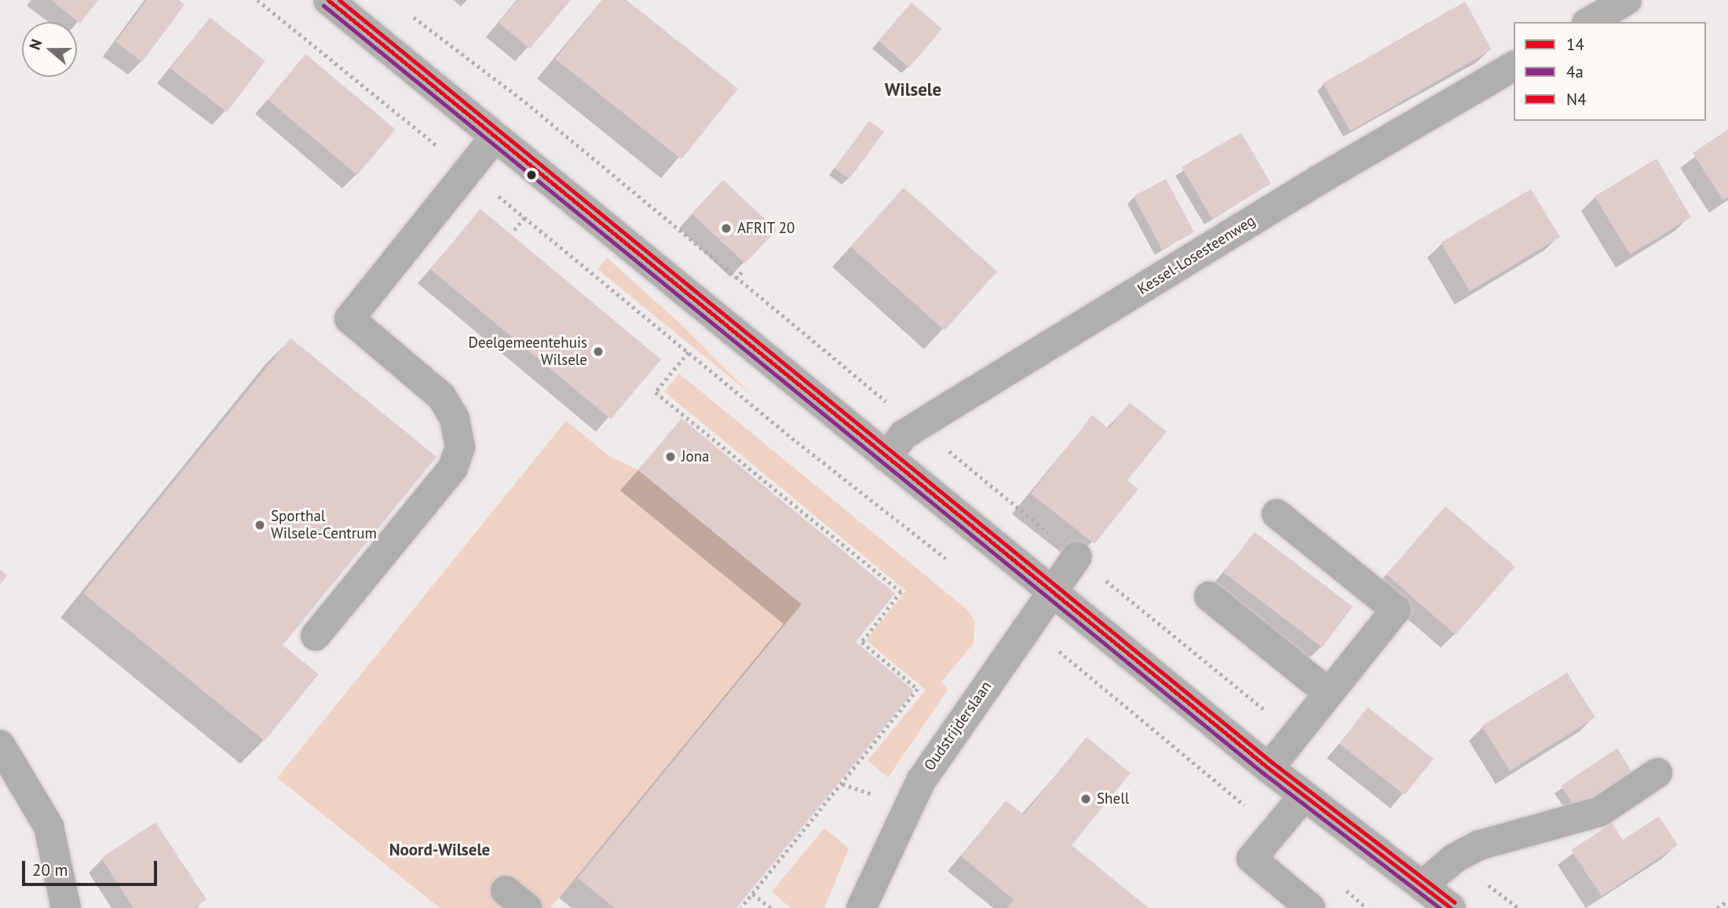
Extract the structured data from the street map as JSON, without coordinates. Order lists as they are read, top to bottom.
{
  "streets": {
    "street": ["Kessel-Losesteenweg", "Oudstrijderslaan"]
  },
  "districts": ["Wilsele", "Noord-Wilsele"],
  "places": [
    "AFRIT 20",
    "Deelgemeentehuis Wilsele",
    "Jona",
    "Sporthal Wilsele-Centrum",
    "Shell"
  ],
  "lines": ["transit line 14", "transit line N4", "transit line 4a"],
  "legend": ["14", "4a", "N4"],
  "scale_bar": "20 m",
  "north": "left"
}
